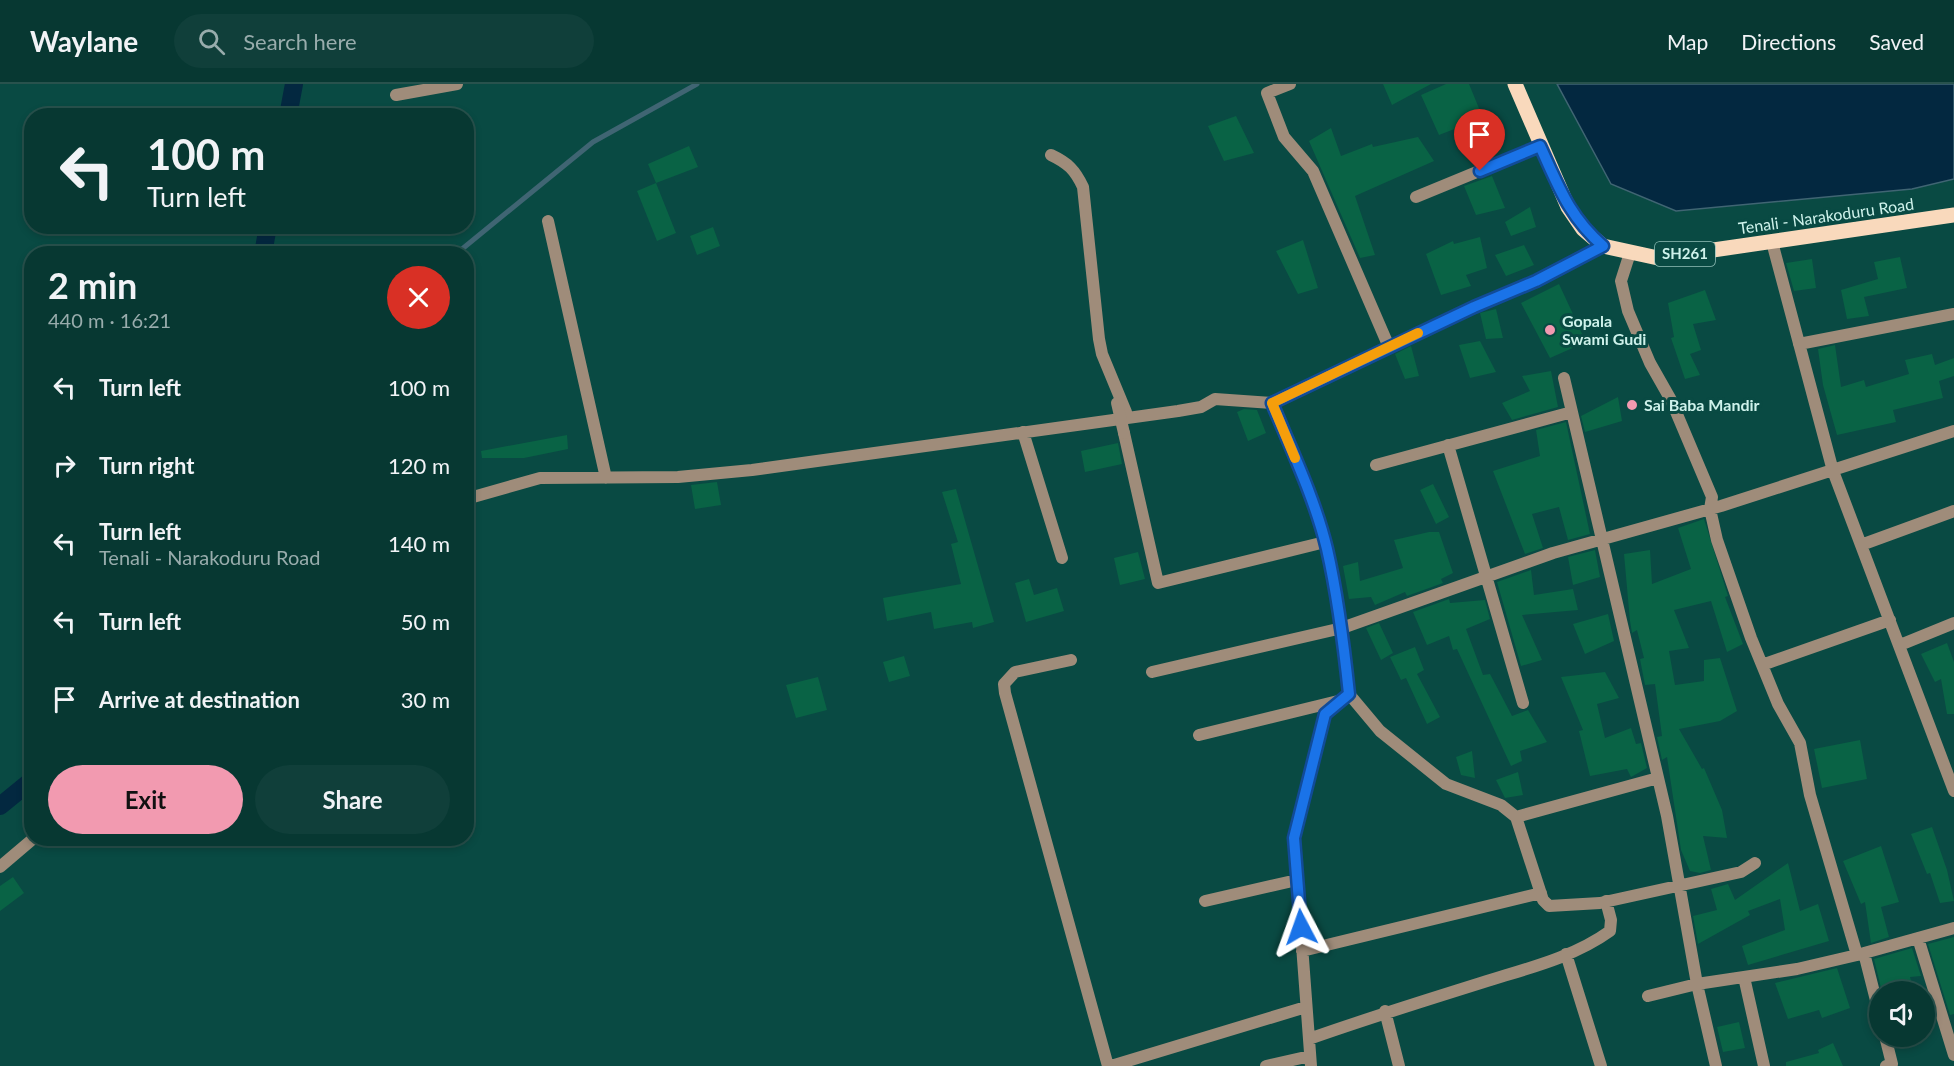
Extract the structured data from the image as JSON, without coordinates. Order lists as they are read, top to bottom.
{
  "streets": {
    "main road": ["Tenali - Narakoduru Road", "SH261"]
  },
  "places": ["Gopala Swami Gudi", "Sai Baba Mandir"],
  "page": {
    "header": "Waylane",
    "search": "Search here",
    "nav": ["Map", "Directions", "Saved"],
    "turn": ["100 m", "Turn left"],
    "heading": ["2 min", "440 m · 16:21"],
    "list": [
      {
        "name": "Turn left",
        "value": "100 m"
      },
      {
        "name": "Turn right",
        "value": "120 m"
      },
      {
        "name": "Turn left",
        "note": "Tenali - Narakoduru Road",
        "value": "140 m"
      },
      {
        "name": "Turn left",
        "value": "50 m"
      },
      {
        "name": "Arrive at destination",
        "value": "30 m"
      }
    ],
    "buttons": ["Exit", "Share"]
  }
}
